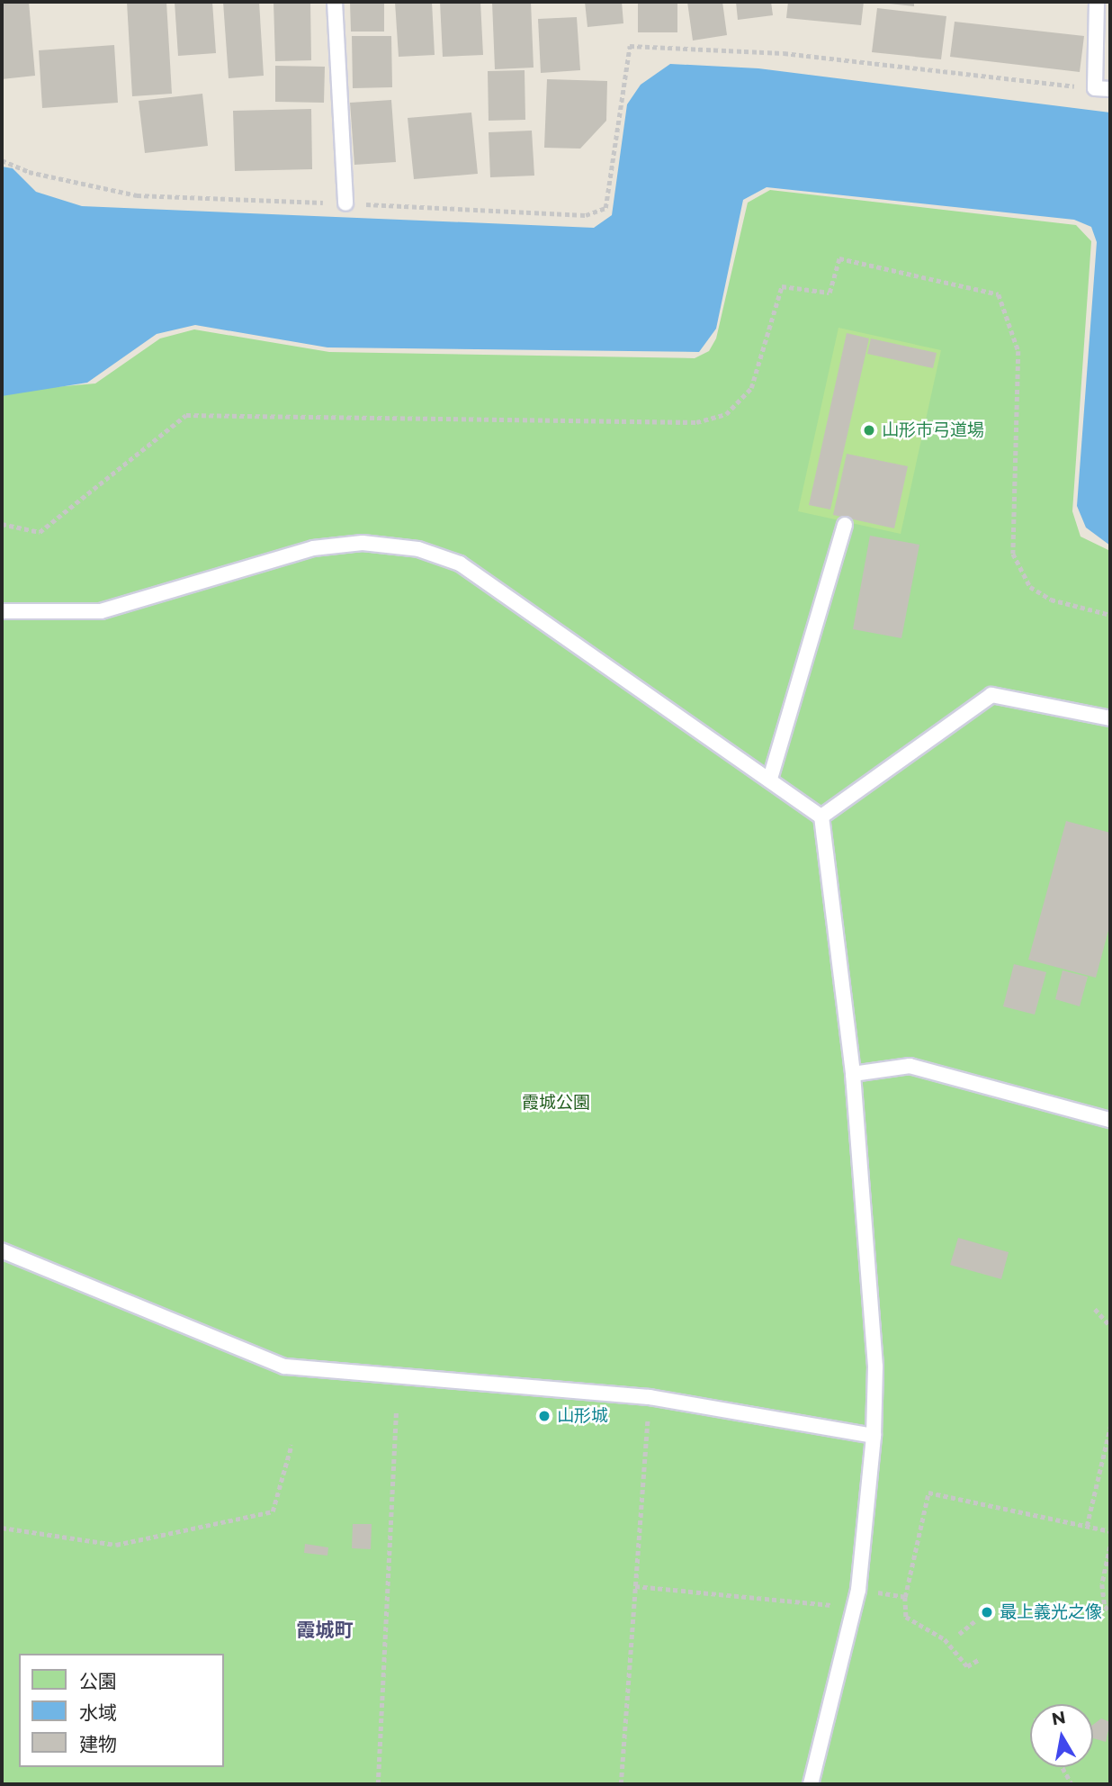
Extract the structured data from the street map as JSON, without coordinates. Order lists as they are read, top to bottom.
{
  "districts": ["霞城町"],
  "parks": ["霞城公園"],
  "places": ["山形市弓道場", "山形城", "最上義光之像"],
  "legend": ["公園", "水域", "建物"],
  "north": "top"
}
